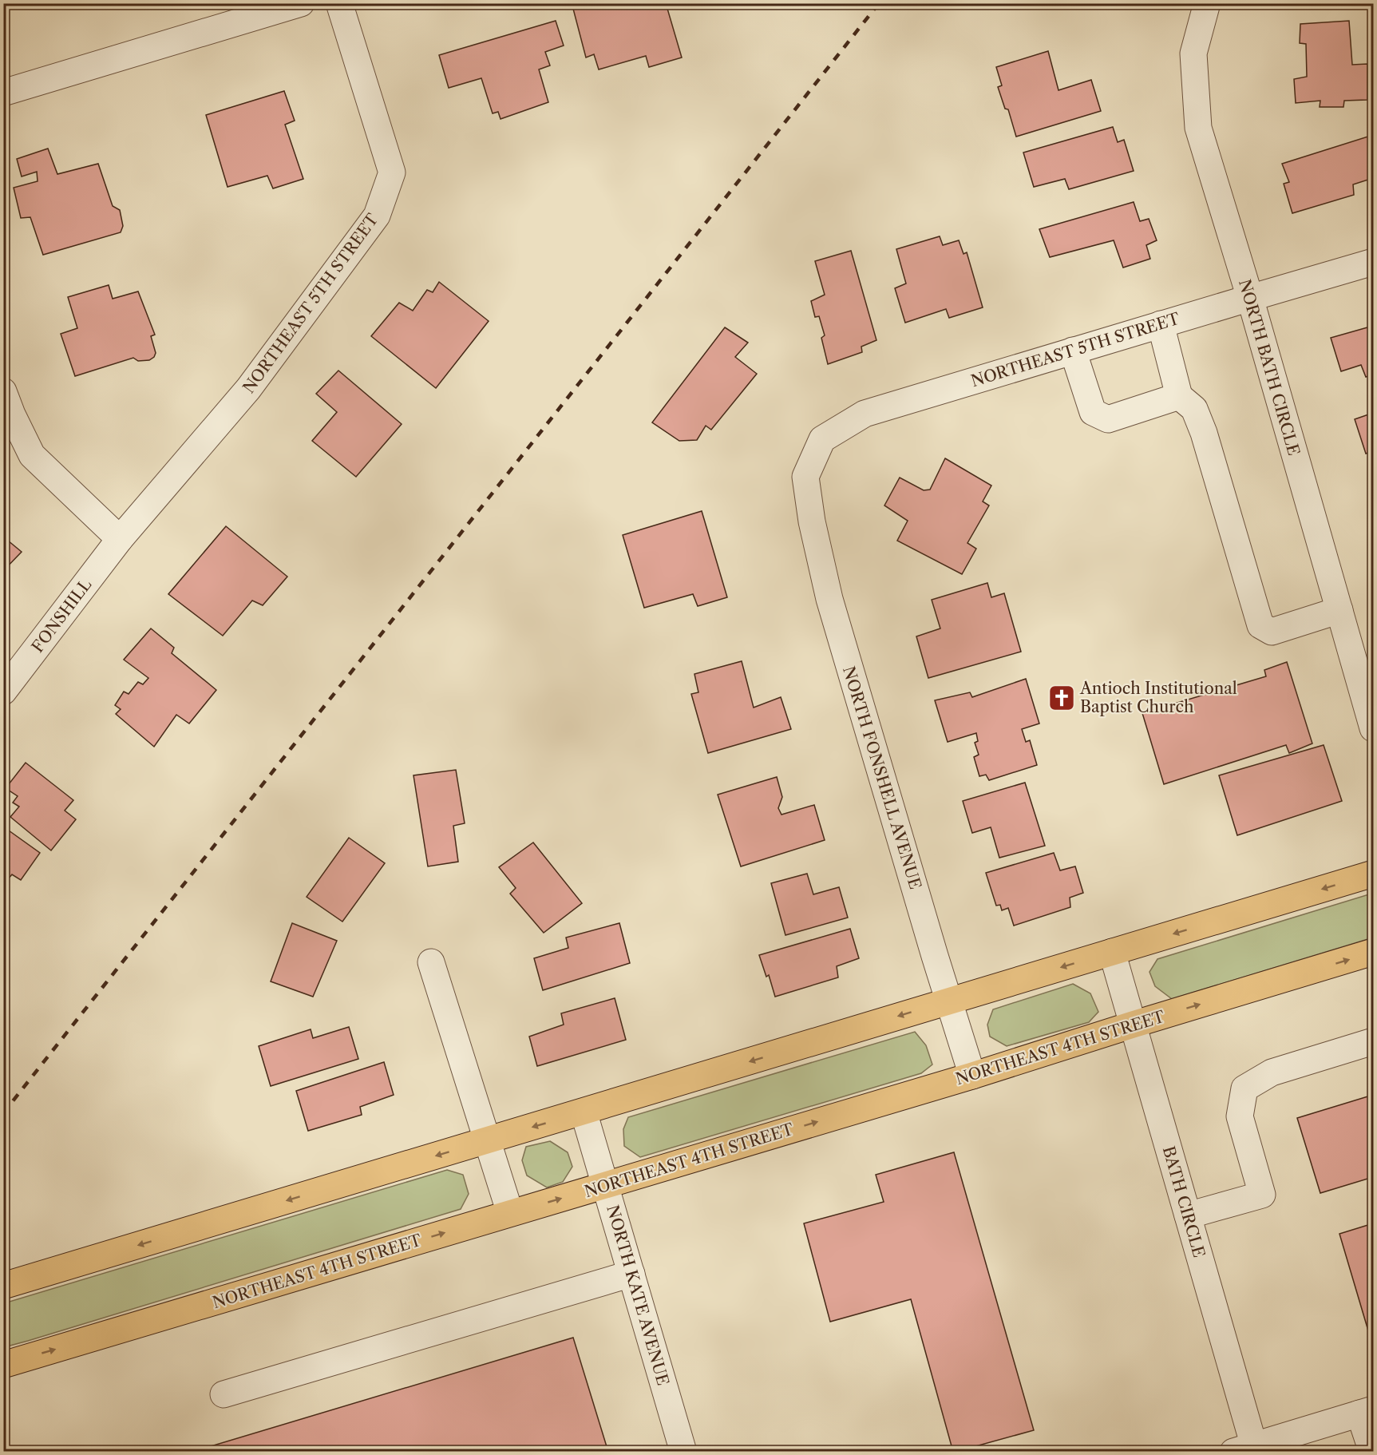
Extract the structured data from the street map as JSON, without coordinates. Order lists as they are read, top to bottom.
{
  "streets": {
    "main road": ["NORTHEAST 4TH STREET"],
    "street": [
      "NORTHEAST 5TH STREET",
      "NORTH BATH CIRCLE",
      "FONSHILL",
      "NORTH FONSHELL AVENUE",
      "BATH CIRCLE",
      "NORTH KATE AVENUE"
    ]
  },
  "crossings": [
    ["NORTHEAST 5TH STREET", "NORTH BATH CIRCLE"],
    ["NORTHEAST 5TH STREET", "FONSHILL"],
    ["NORTHEAST 5TH STREET", "NORTH FONSHELL AVENUE"],
    ["NORTH FONSHELL AVENUE", "NORTHEAST 4TH STREET"],
    ["NORTHEAST 4TH STREET", "BATH CIRCLE"],
    ["NORTHEAST 4TH STREET", "NORTH KATE AVENUE"]
  ],
  "places": {
    "church": ["Antioch Institutional Baptist Church"]
  }
}
